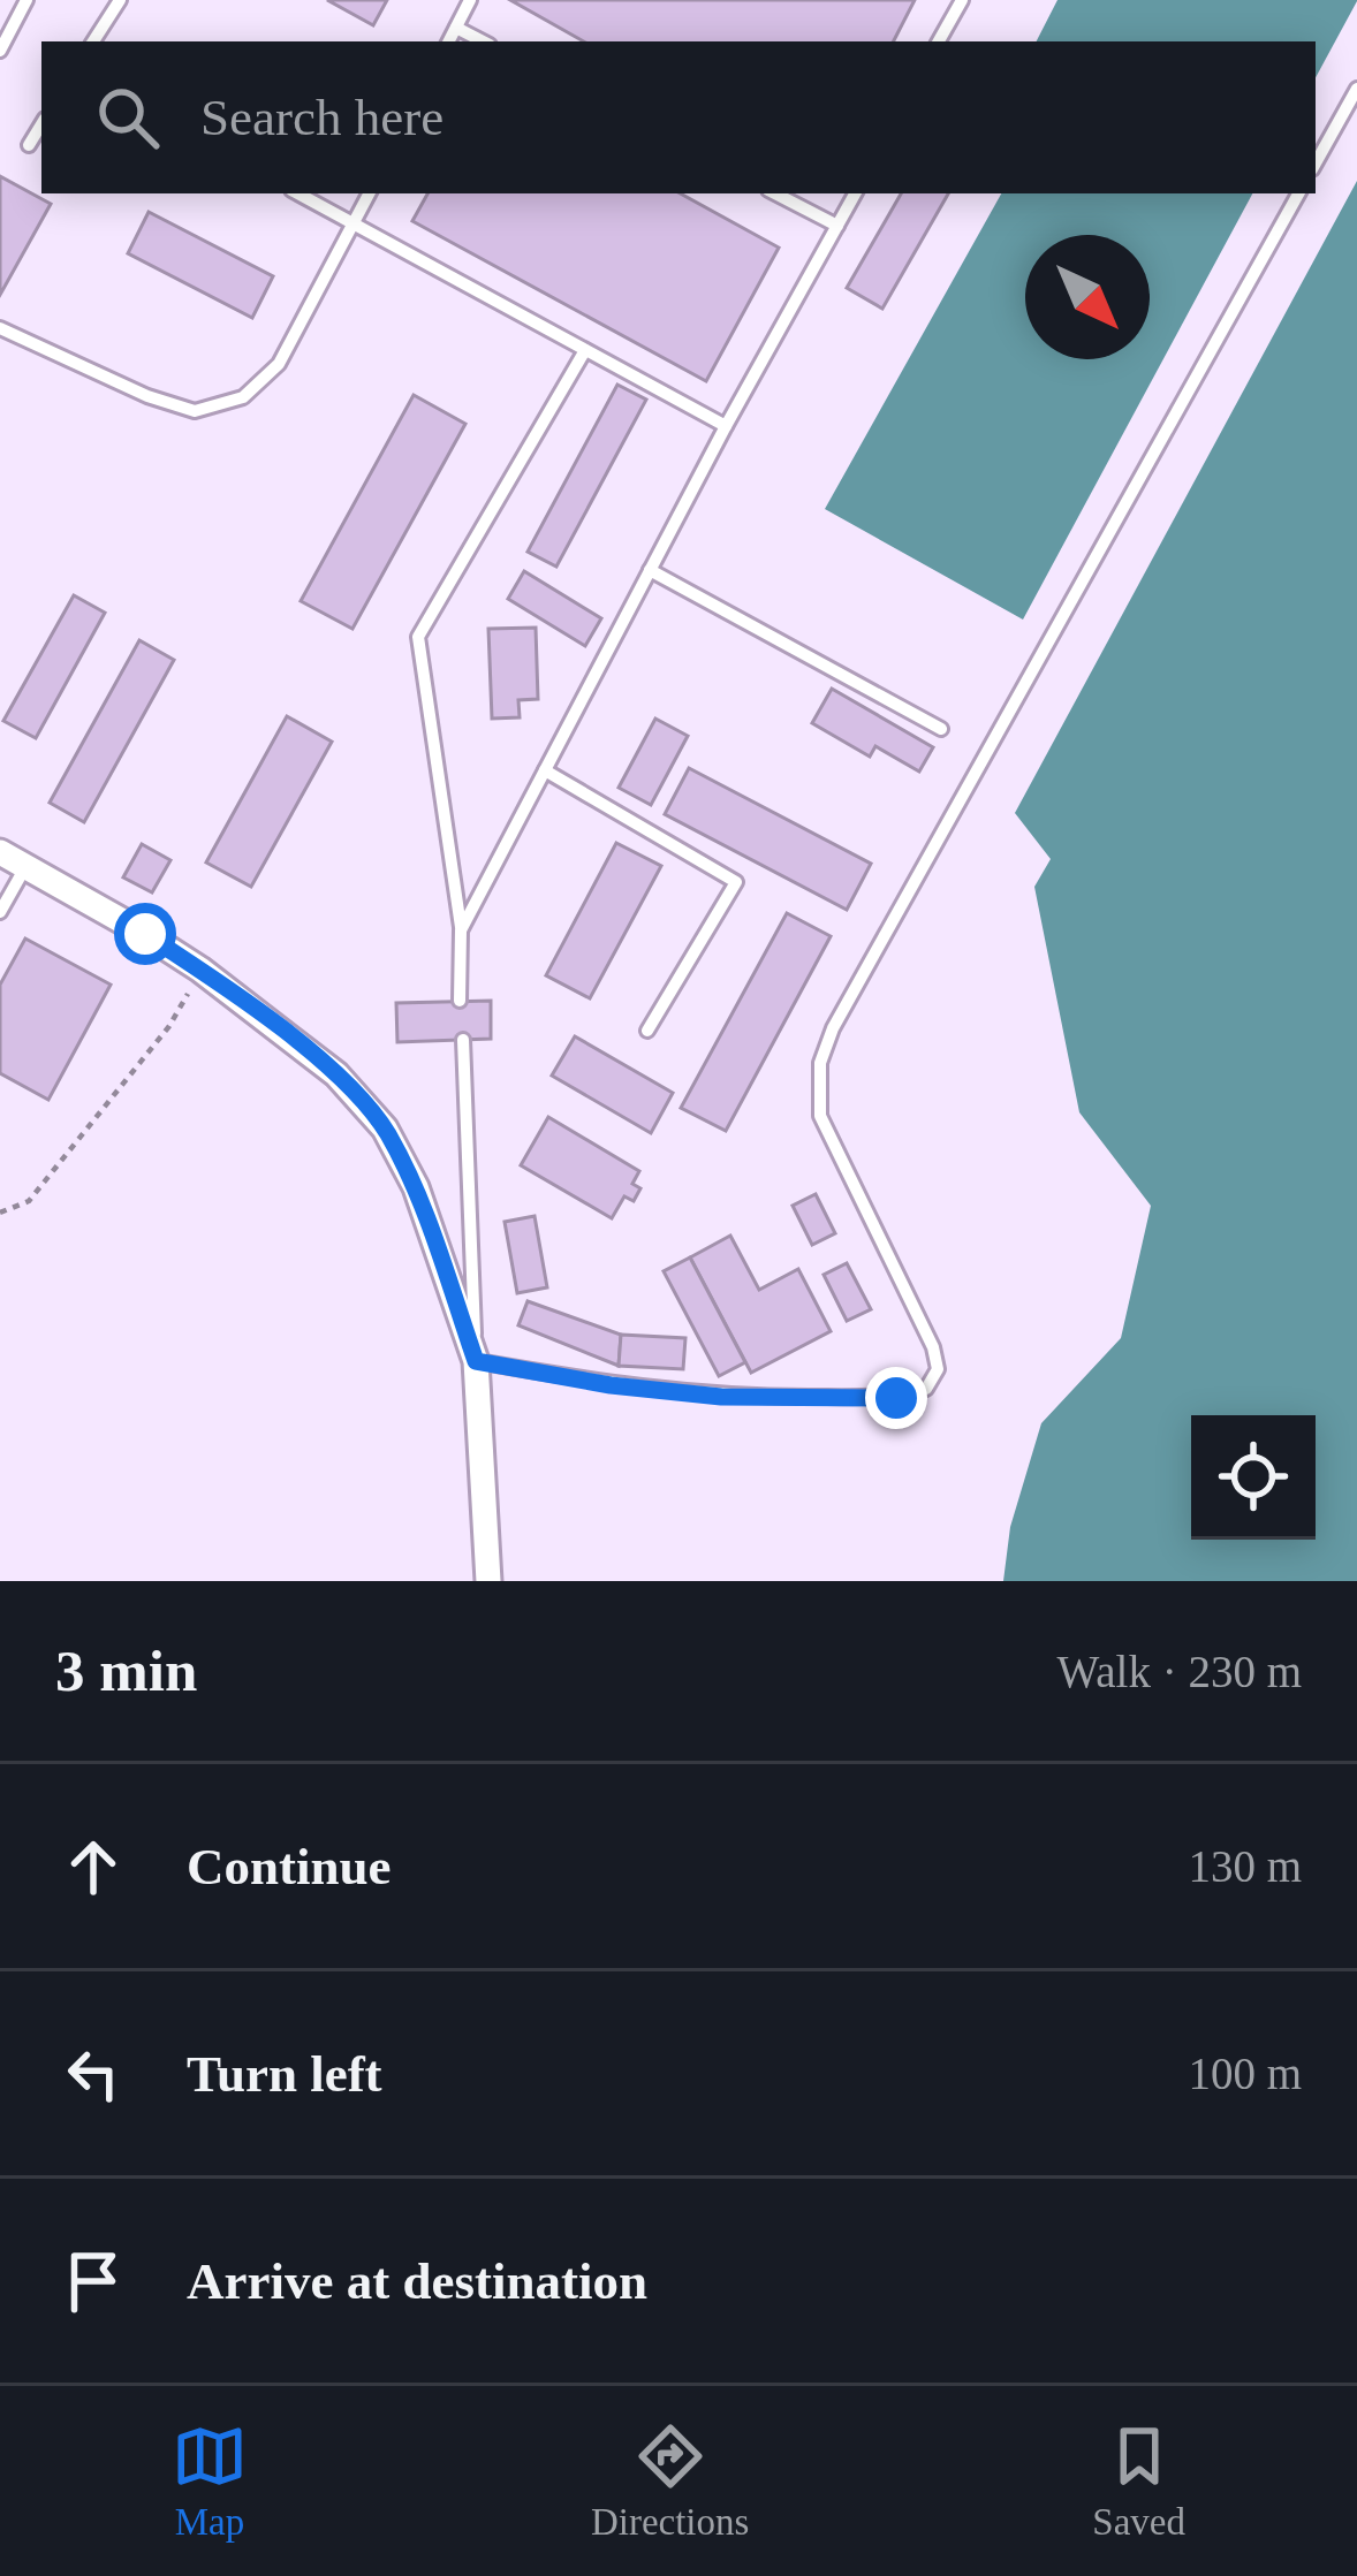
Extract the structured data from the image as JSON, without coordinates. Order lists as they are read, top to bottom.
{
  "north": "bottom right",
  "page": {
    "search": "Search here",
    "heading": ["3 min", "Walk · 230 m"],
    "list": [
      ["Continue", "130 m"],
      ["Turn left", "100 m"],
      "Arrive at destination"
    ],
    "nav": ["Map", "Directions", "Saved"]
  }
}
